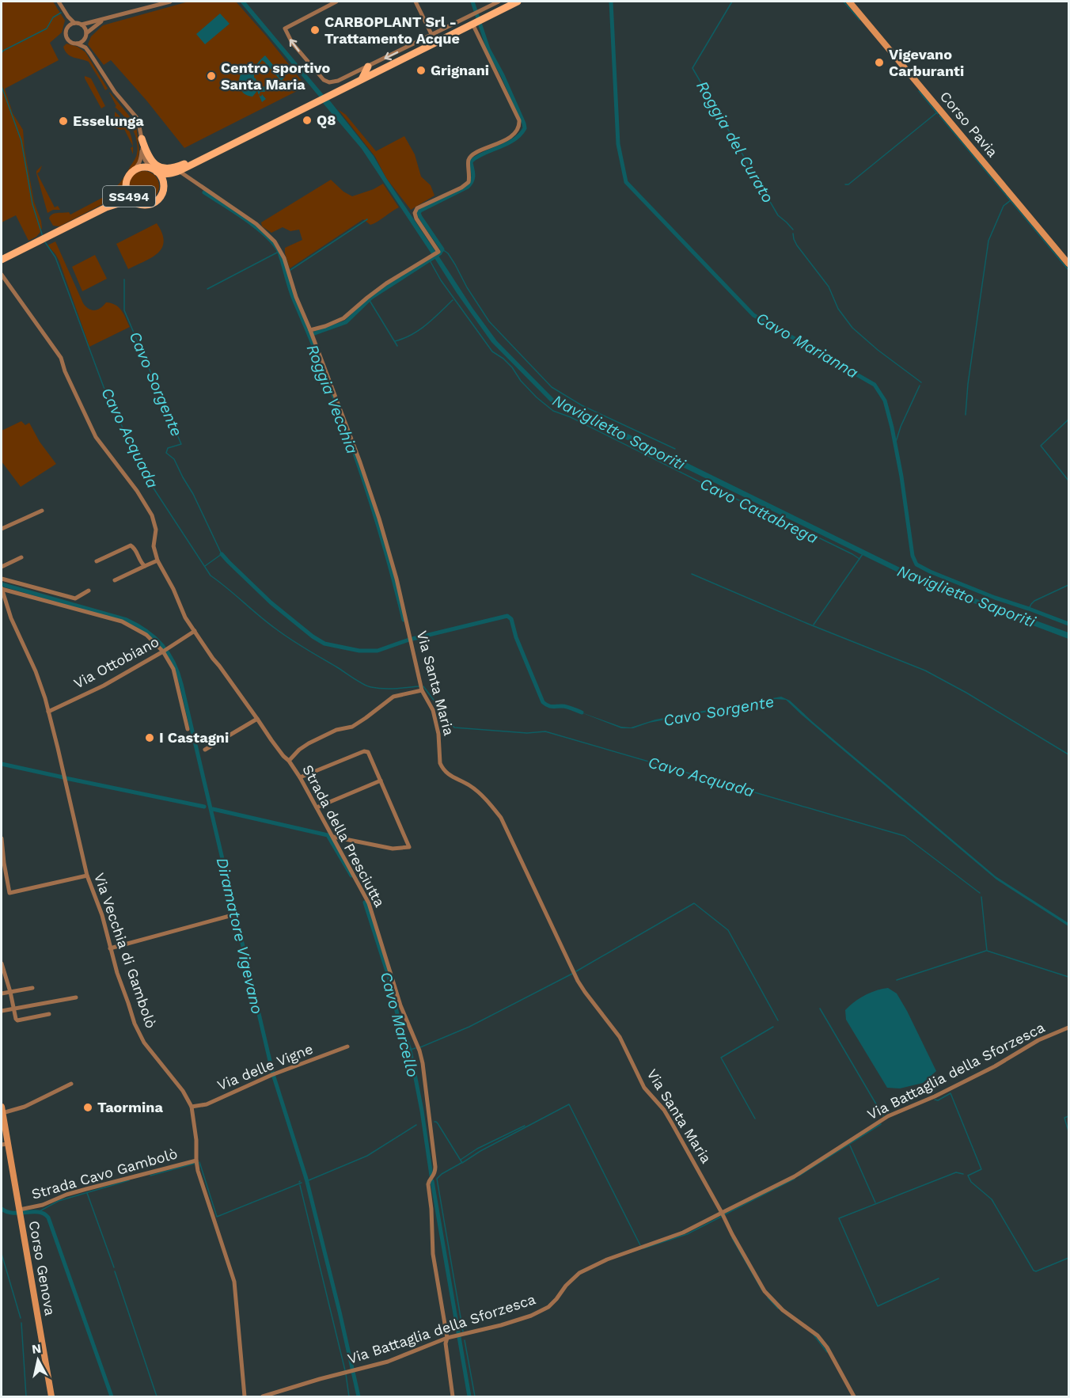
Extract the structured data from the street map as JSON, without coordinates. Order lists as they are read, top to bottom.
{
  "streets": {
    "main road": ["Corso Pavia", "SS494", "Corso Genova"],
    "street": [
      "Via Ottobiano",
      "Via Santa Maria",
      "Strada della Presciutta",
      "Via Vecchia di Gambolò",
      "Via delle Vigne",
      "Via Battaglia della Sforzesca",
      "Strada Cavo Gambolò"
    ]
  },
  "crossings": [
    ["SS494", "Via Santa Maria"],
    ["Via Ottobiano", "Strada della Presciutta"],
    ["Via Ottobiano", "Via Vecchia di Gambolò"],
    ["Via Santa Maria", "Via Battaglia della Sforzesca"],
    ["Strada della Presciutta", "Via Battaglia della Sforzesca"],
    ["Via Vecchia di Gambolò", "Via delle Vigne"],
    ["Via Vecchia di Gambolò", "Strada Cavo Gambolò"],
    ["Strada Cavo Gambolò", "Corso Genova"]
  ],
  "water": [
    "Roggia del Curato",
    "Cavo Marianna",
    "Cavo Sorgente",
    "Roggia Vecchia",
    "Naviglietto Saporiti",
    "Cavo Acquada",
    "Cavo Cattabrega",
    "Diramatore Vigevano",
    "Cavo Marcello"
  ],
  "places": [
    "CARBOPLANT Srl - Trattamento Acque",
    "Vigevano Carburanti",
    "Grignani",
    "Centro sportivo Santa Maria",
    "Q8",
    "Esselunga",
    "I Castagni",
    "Taormina"
  ],
  "north": "top"
}
